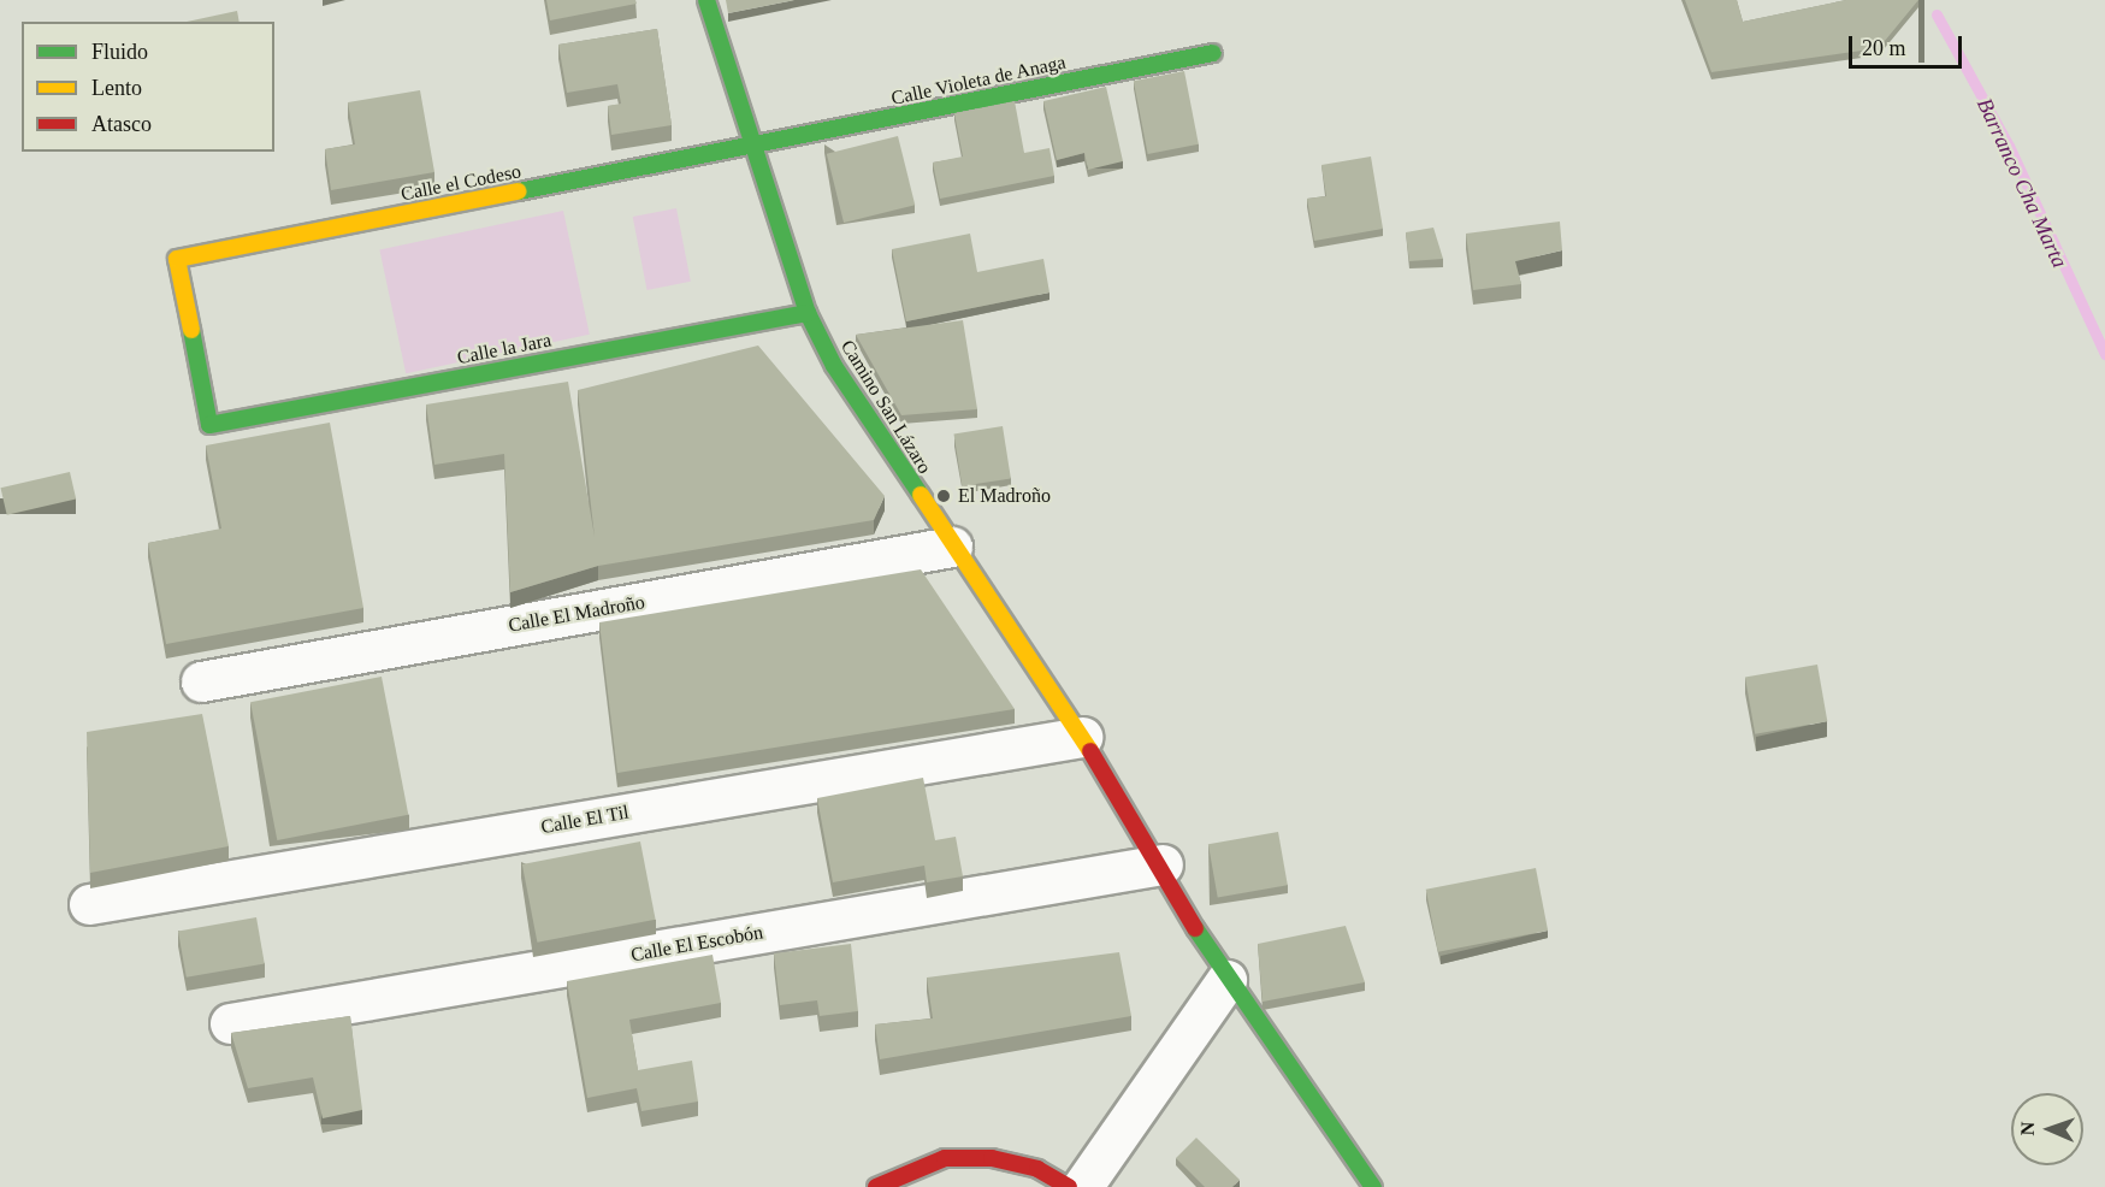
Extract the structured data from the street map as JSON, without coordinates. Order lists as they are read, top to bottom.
{
  "streets": {
    "street": [
      "Calle Violeta de Anaga",
      "Calle el Codeso",
      "Calle la Jara",
      "Camino San Lázaro",
      "Calle El Madroño",
      "Calle El Til",
      "Calle El Escobón"
    ]
  },
  "crossings": [
    ["Calle Violeta de Anaga", "Calle el Codeso"],
    ["Calle Violeta de Anaga", "Camino San Lázaro"],
    ["Calle el Codeso", "Calle la Jara"],
    ["Calle el Codeso", "Camino San Lázaro"],
    ["Calle la Jara", "Camino San Lázaro"],
    ["Camino San Lázaro", "Calle El Madroño"],
    ["Camino San Lázaro", "Calle El Til"],
    ["Camino San Lázaro", "Calle El Escobón"]
  ],
  "water": ["Barranco Cha Marta"],
  "places": ["El Madroño"],
  "legend": ["Fluido", "Lento", "Atasco"],
  "scale_bar": "20 m",
  "north": "left"
}
